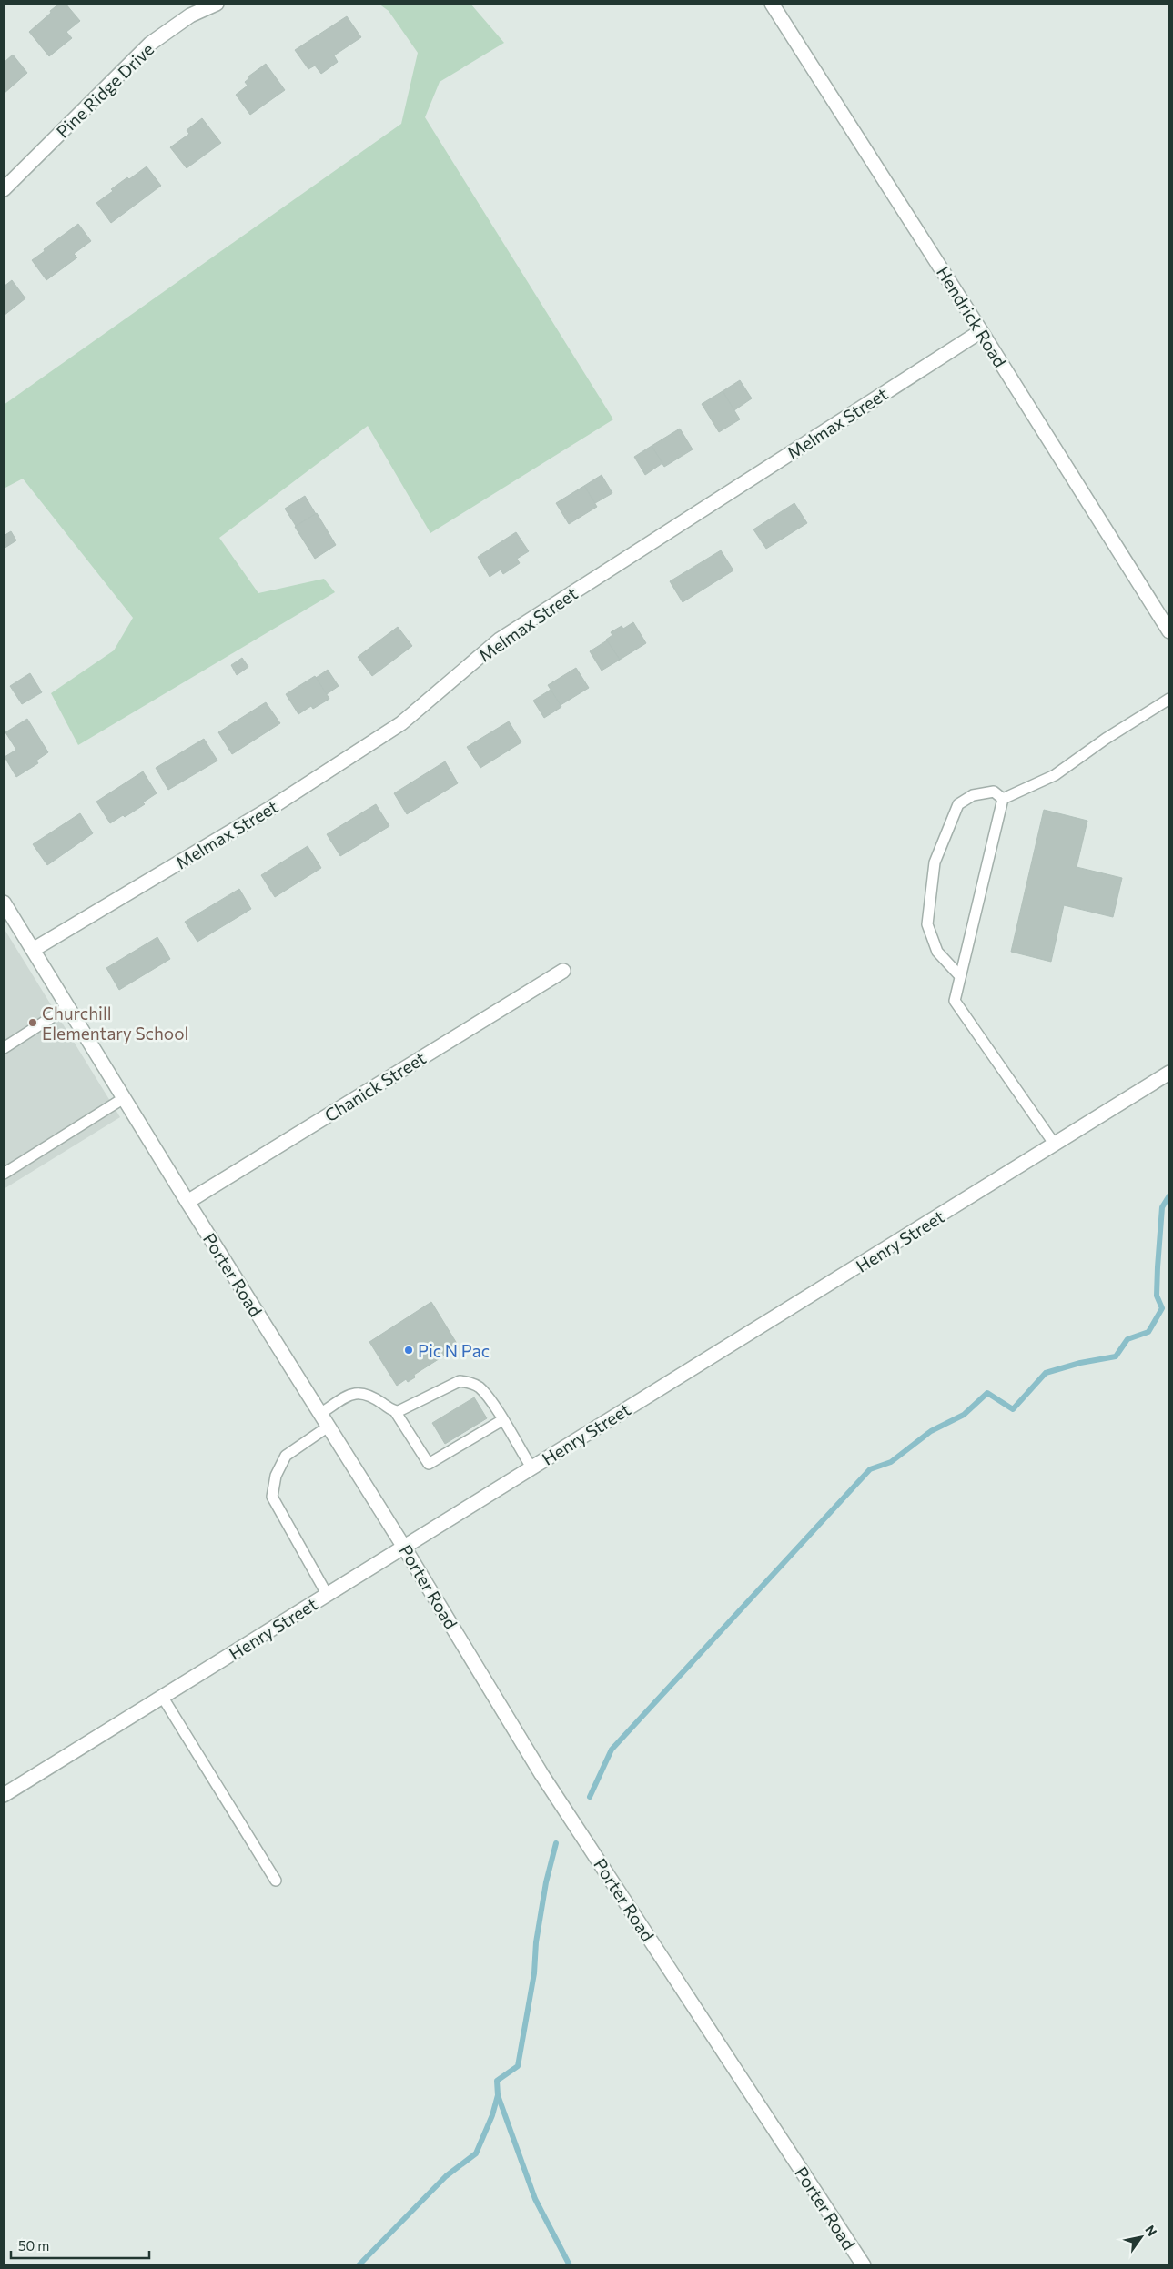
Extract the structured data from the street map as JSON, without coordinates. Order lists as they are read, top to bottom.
{
  "streets": {
    "street": [
      "Pine Ridge Drive",
      "Hendrick Road",
      "Melmax Street",
      "Chanick Street",
      "Henry Street",
      "Porter Road"
    ]
  },
  "crossings": [
    ["Hendrick Road", "Melmax Street"],
    ["Melmax Street", "Porter Road"],
    ["Chanick Street", "Porter Road"],
    ["Henry Street", "Porter Road"]
  ],
  "places": ["Churchill Elementary School", "Pic N Pac"],
  "scale_bar": "50 m",
  "north": "top right"
}
